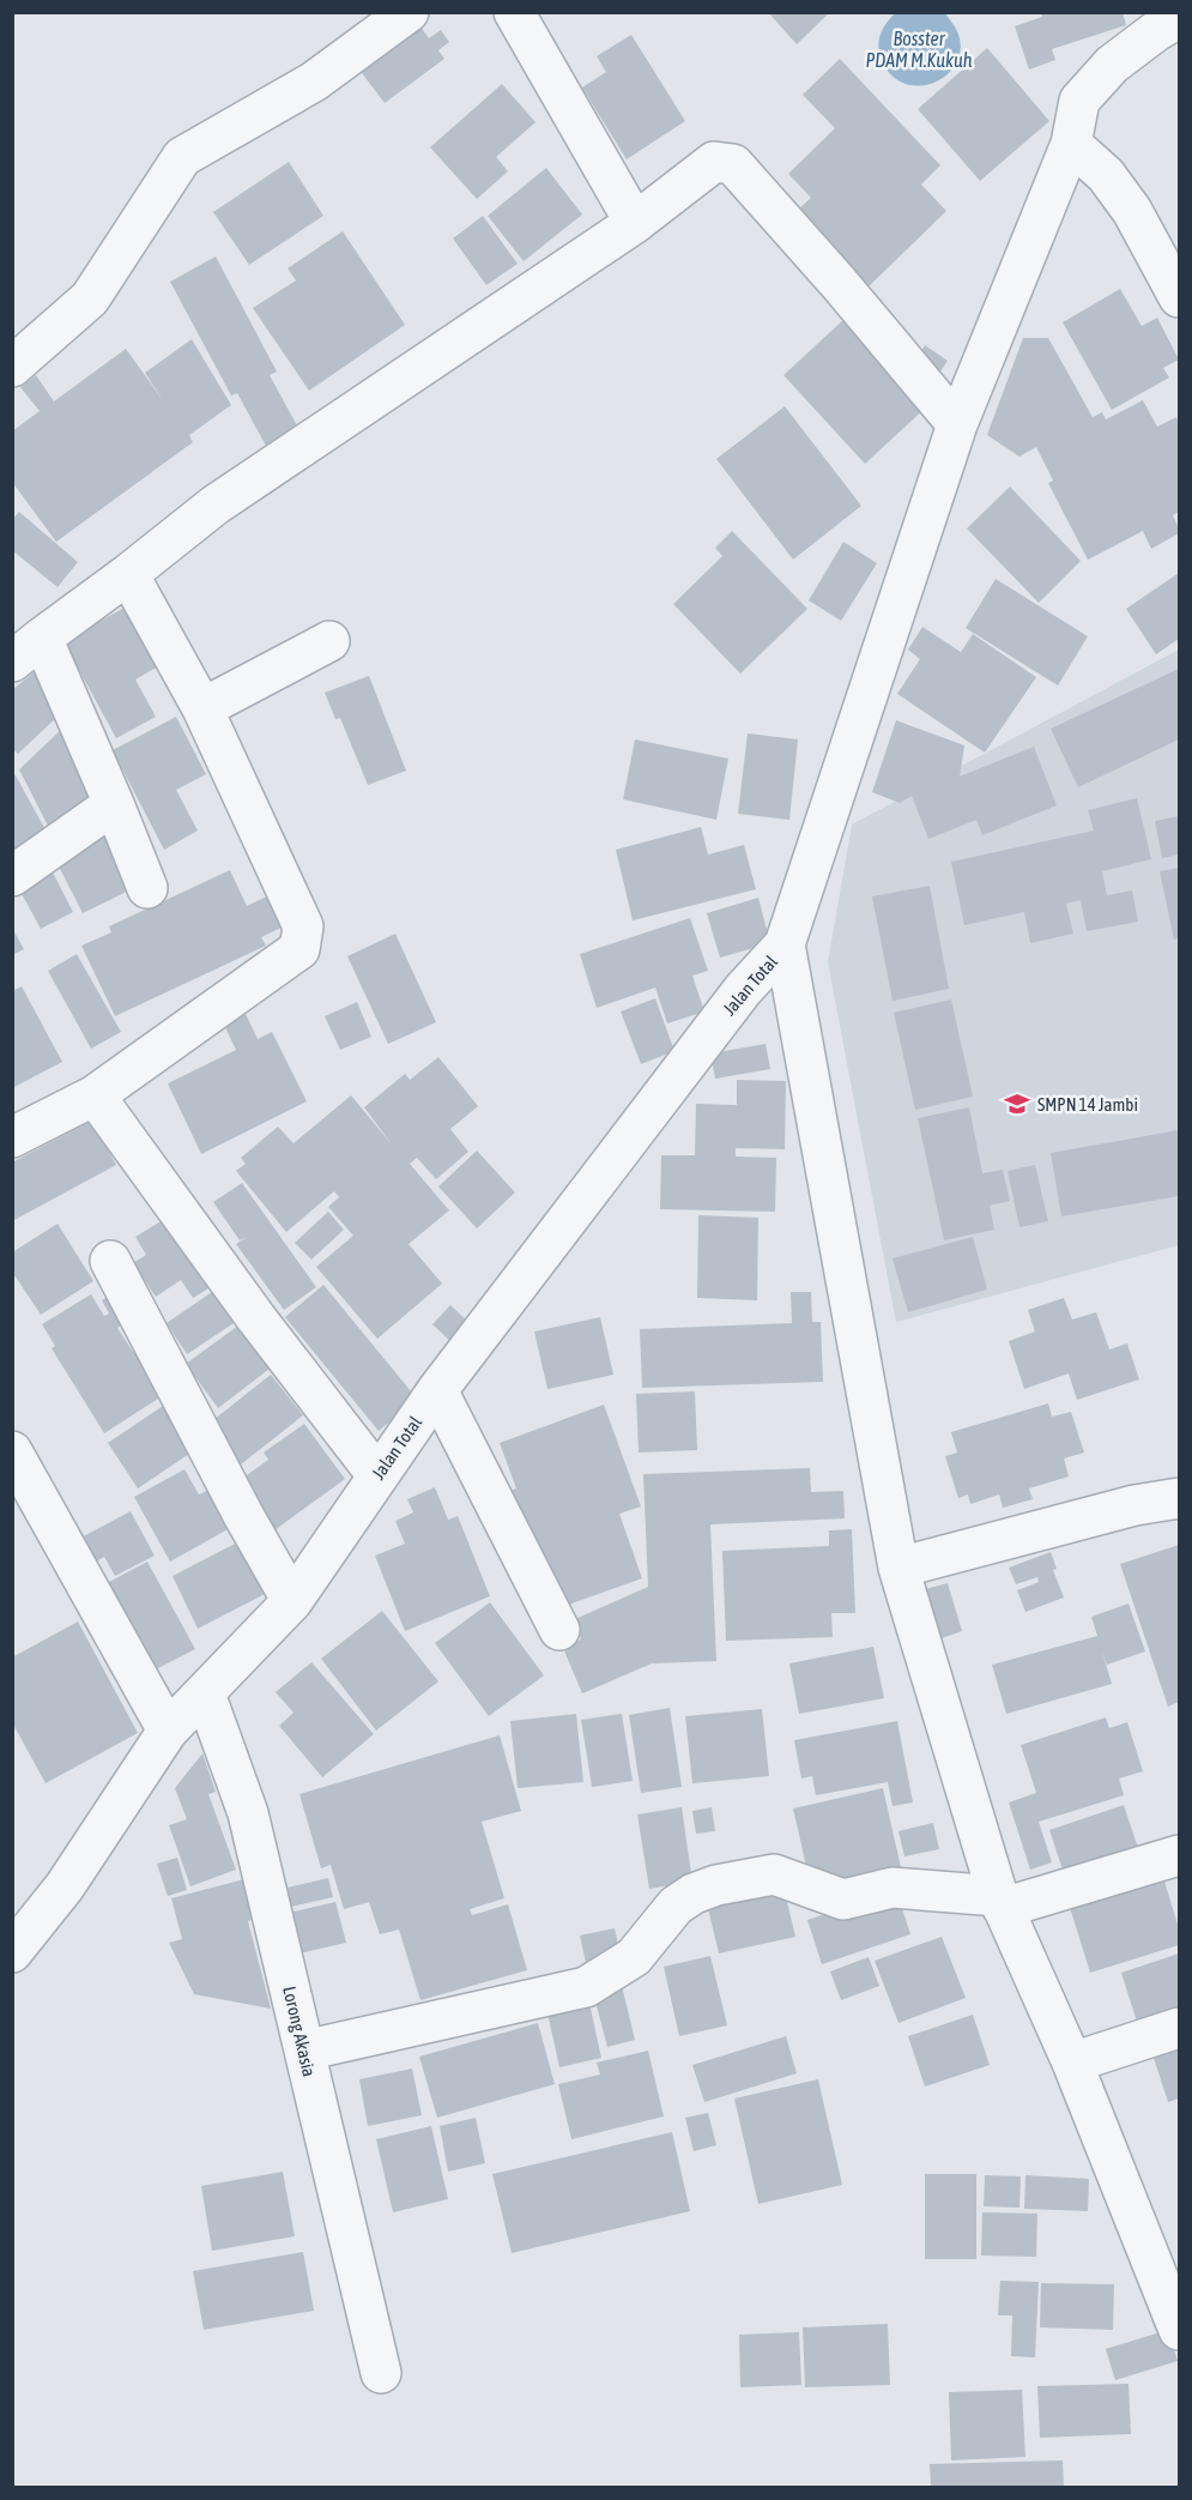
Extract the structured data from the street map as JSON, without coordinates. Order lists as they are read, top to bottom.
{
  "streets": {
    "street": ["Jalan Total", "Lorong Akasia"]
  },
  "crossings": [
    ["Jalan Total", "Lorong Akasia"]
  ],
  "water": ["Bosster PDAM M.Kukuh"],
  "places": {
    "school or university": ["SMPN 14 Jambi"]
  }
}
